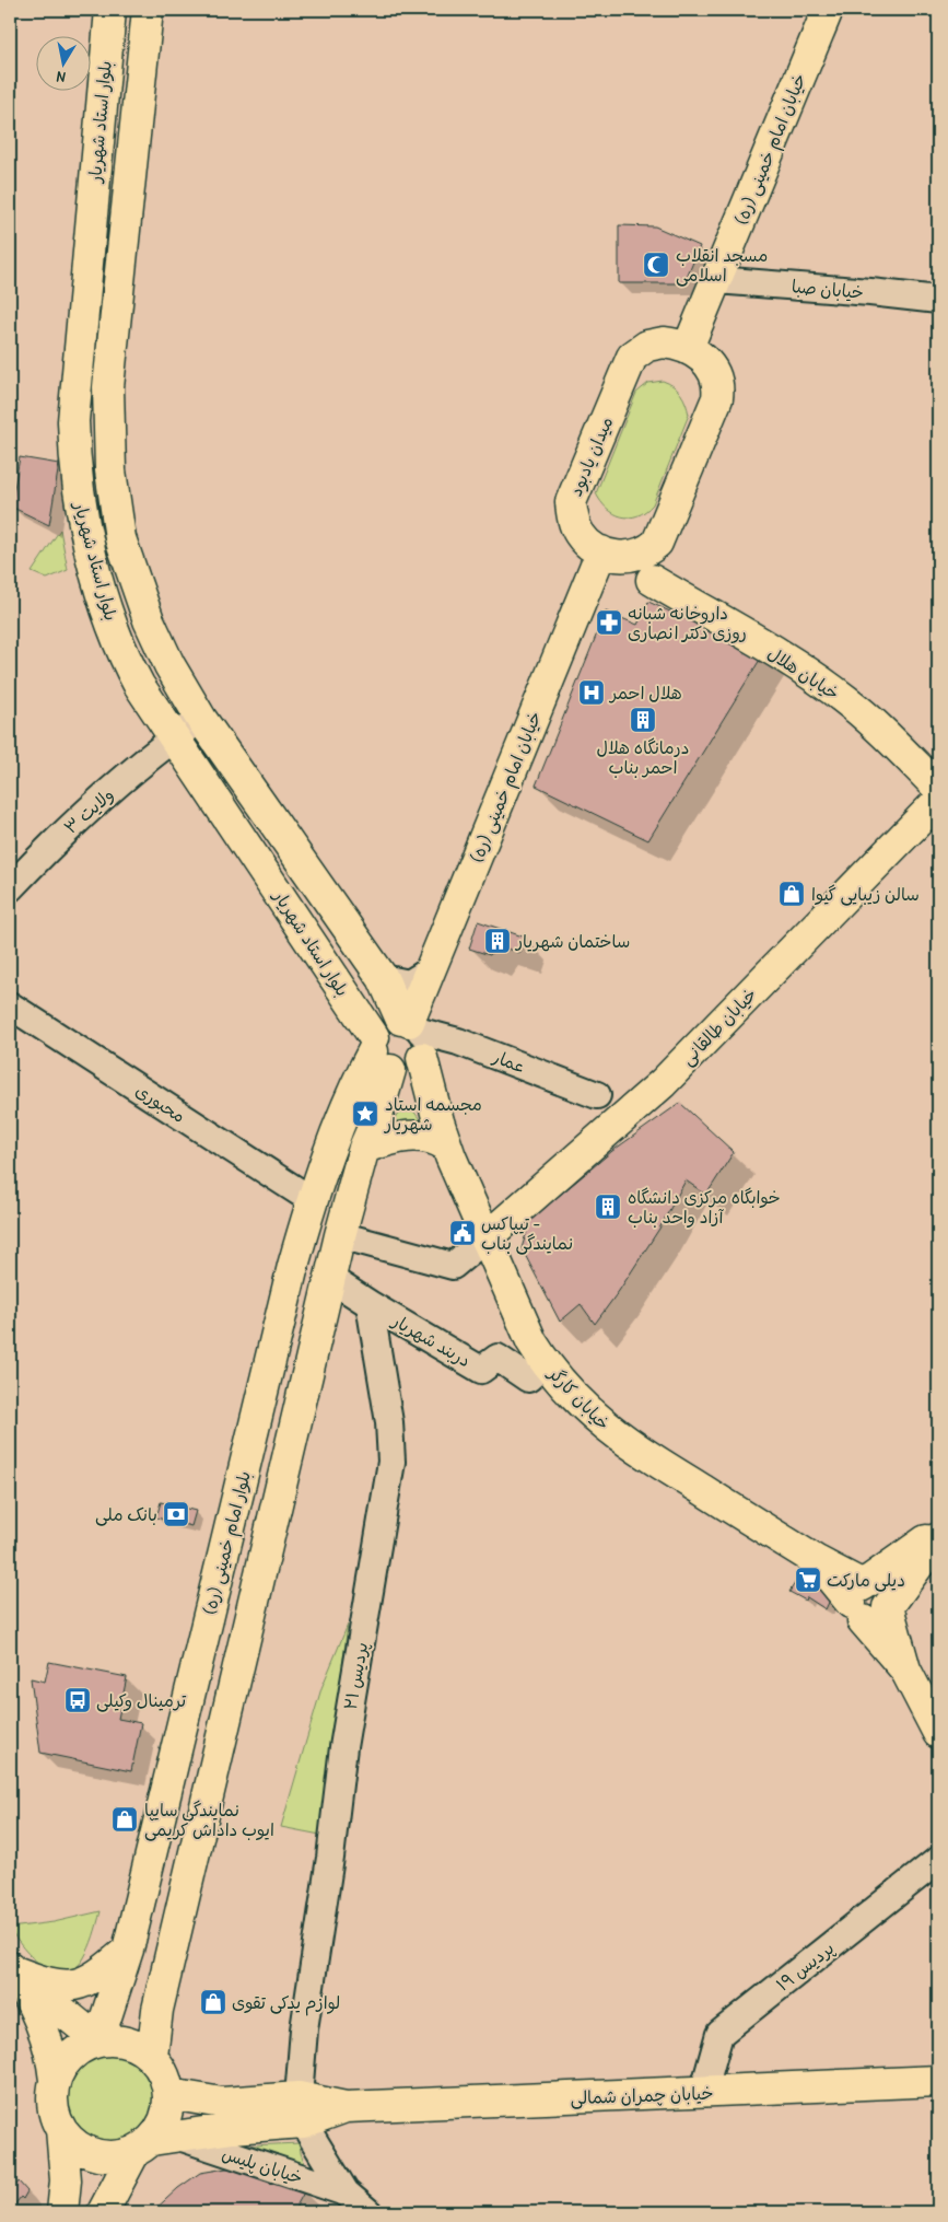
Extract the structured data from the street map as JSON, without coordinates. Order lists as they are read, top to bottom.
{
  "streets": {
    "main road": [
      "بلوار استاد شهریار",
      "خیابان امام خمینی (ره)",
      "میدان یادبود",
      "خیابان هلال",
      "خیابان طالقانی",
      "خیابان کارگر",
      "بلوار امام خمینی (ره)",
      "خیابان چمران شمالی"
    ],
    "street": [
      "خیابان صبا",
      "ولایت ۳",
      "عمار",
      "محبوری",
      "دربند شهریار",
      "پردیس ۲۱",
      "پردیس ۱۹",
      "خیابان پلیس"
    ]
  },
  "crossings": [
    ["بلوار استاد شهریار", "خیابان امام خمینی (ره)"],
    ["بلوار استاد شهریار", "ولایت ۳"],
    ["بلوار استاد شهریار", "عمار"],
    ["بلوار استاد شهریار", "خیابان کارگر"],
    ["بلوار استاد شهریار", "بلوار امام خمینی (ره)"],
    ["خیابان امام خمینی (ره)", "خیابان صبا"],
    ["خیابان امام خمینی (ره)", "میدان یادبود"],
    ["خیابان امام خمینی (ره)", "عمار"],
    ["خیابان امام خمینی (ره)", "خیابان کارگر"],
    ["خیابان امام خمینی (ره)", "بلوار امام خمینی (ره)"],
    ["خیابان طالقانی", "خیابان کارگر"],
    ["عمار", "خیابان کارگر"],
    ["عمار", "بلوار امام خمینی (ره)"],
    ["محبوری", "بلوار امام خمینی (ره)"],
    ["دربند شهریار", "خیابان کارگر"],
    ["دربند شهریار", "پردیس ۲۱"],
    ["خیابان کارگر", "بلوار امام خمینی (ره)"],
    ["بلوار امام خمینی (ره)", "خیابان چمران شمالی"],
    ["بلوار امام خمینی (ره)", "خیابان پلیس"],
    ["پردیس ۲۱", "خیابان چمران شمالی"],
    ["پردیس ۲۱", "خیابان پلیس"],
    ["پردیس ۱۹", "خیابان چمران شمالی"],
    ["خیابان چمران شمالی", "خیابان پلیس"]
  ],
  "places": {
    "mosque": ["مسجد انقلاب اسلامی"],
    "pharmacy": ["داروخانه شبانه روزی دکتر انصاری"],
    "hospital": ["هلال احمر"],
    "building": ["درمانگاه هلال احمر بناب", "ساختمان شهریار", "خوابگاه مرکزی دانشگاه آزاد واحد بناب"],
    "shop": ["سالن زیبایی گیوا", "نمایندگی سایپا ایوب داداش کریمی", "لوازم یدکی تقوی"],
    "place": ["مجسمه استاد شهریار"],
    "public building": ["تیپاکس - نمایندگی بناب"],
    "bank": ["بانک ملی"],
    "supermarket": ["دیلی مارکت"],
    "bus stop": ["ترمینال وکیلی"]
  },
  "north": "bottom"
}
